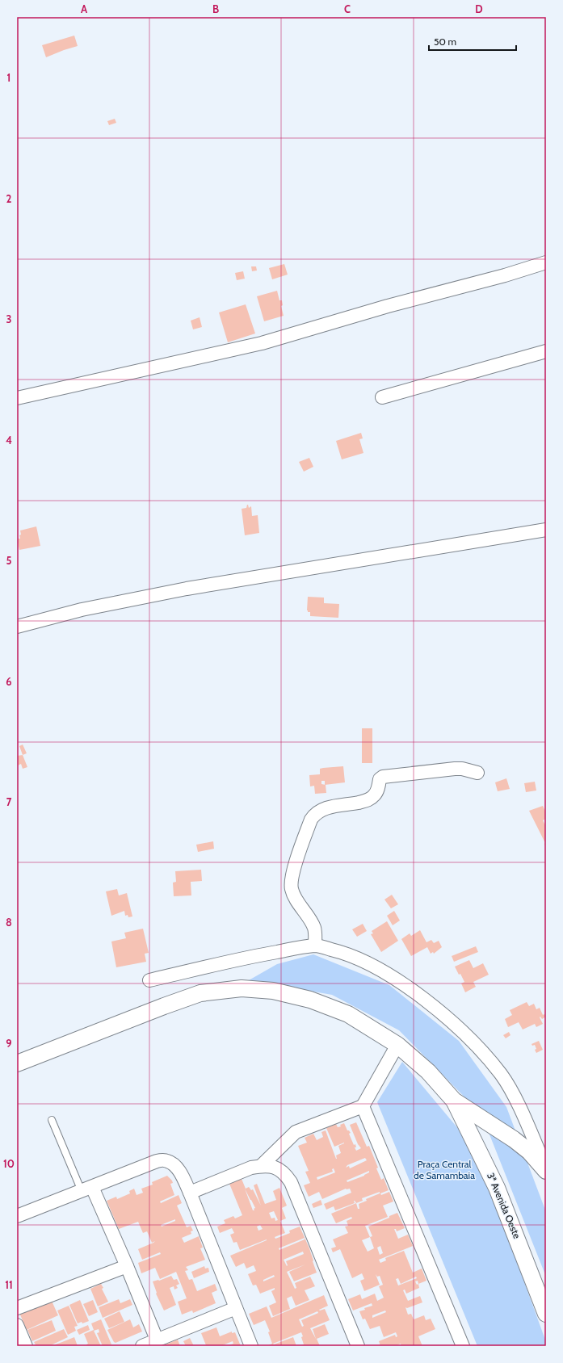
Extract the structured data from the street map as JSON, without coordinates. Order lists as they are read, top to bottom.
{
  "streets": {
    "street": ["3ª Avenida Oeste"]
  },
  "parks": ["Praça Central de Samambaia"],
  "scale_bar": "50 m",
  "grid": {
    "columns": [
      "A",
      "B",
      "C",
      "D"
    ],
    "rows": [
      "1",
      "2",
      "3",
      "4",
      "5",
      "6",
      "7",
      "8",
      "9",
      "10",
      "11"
    ]
  }
}
